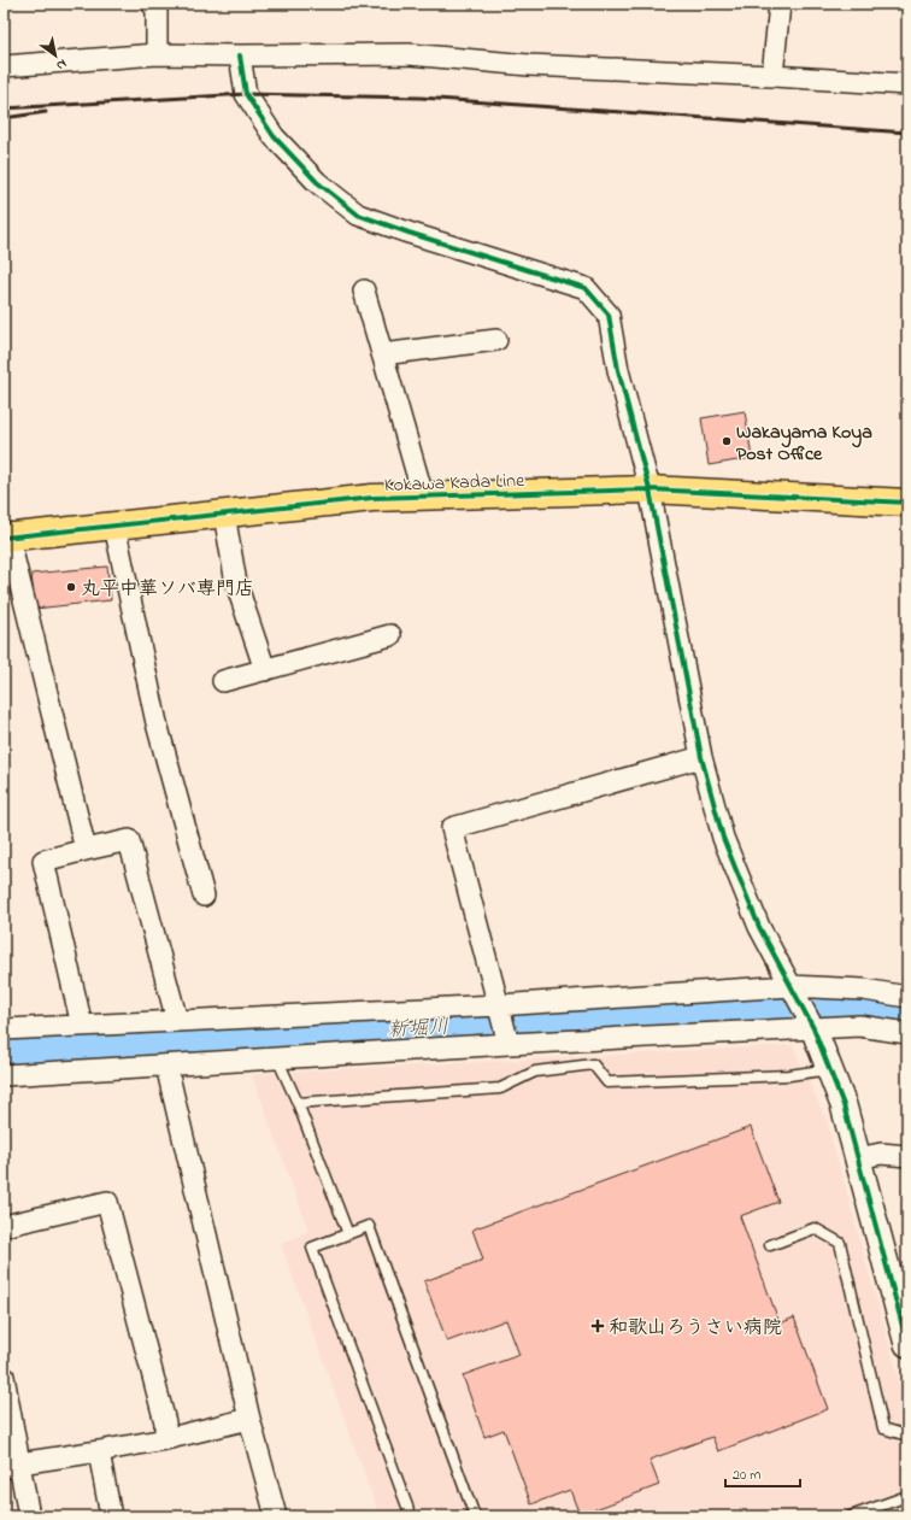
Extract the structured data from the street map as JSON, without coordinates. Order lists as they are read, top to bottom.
{
  "streets": {
    "main road": ["Kokawa Kada Line"]
  },
  "water": ["新堀川"],
  "places": {
    "other": ["Wakayama Koya Post Office", "丸平中華ソバ専門店"],
    "health": ["和歌山ろうさい病院"]
  },
  "scale_bar": "20 m",
  "north": "bottom right"
}
